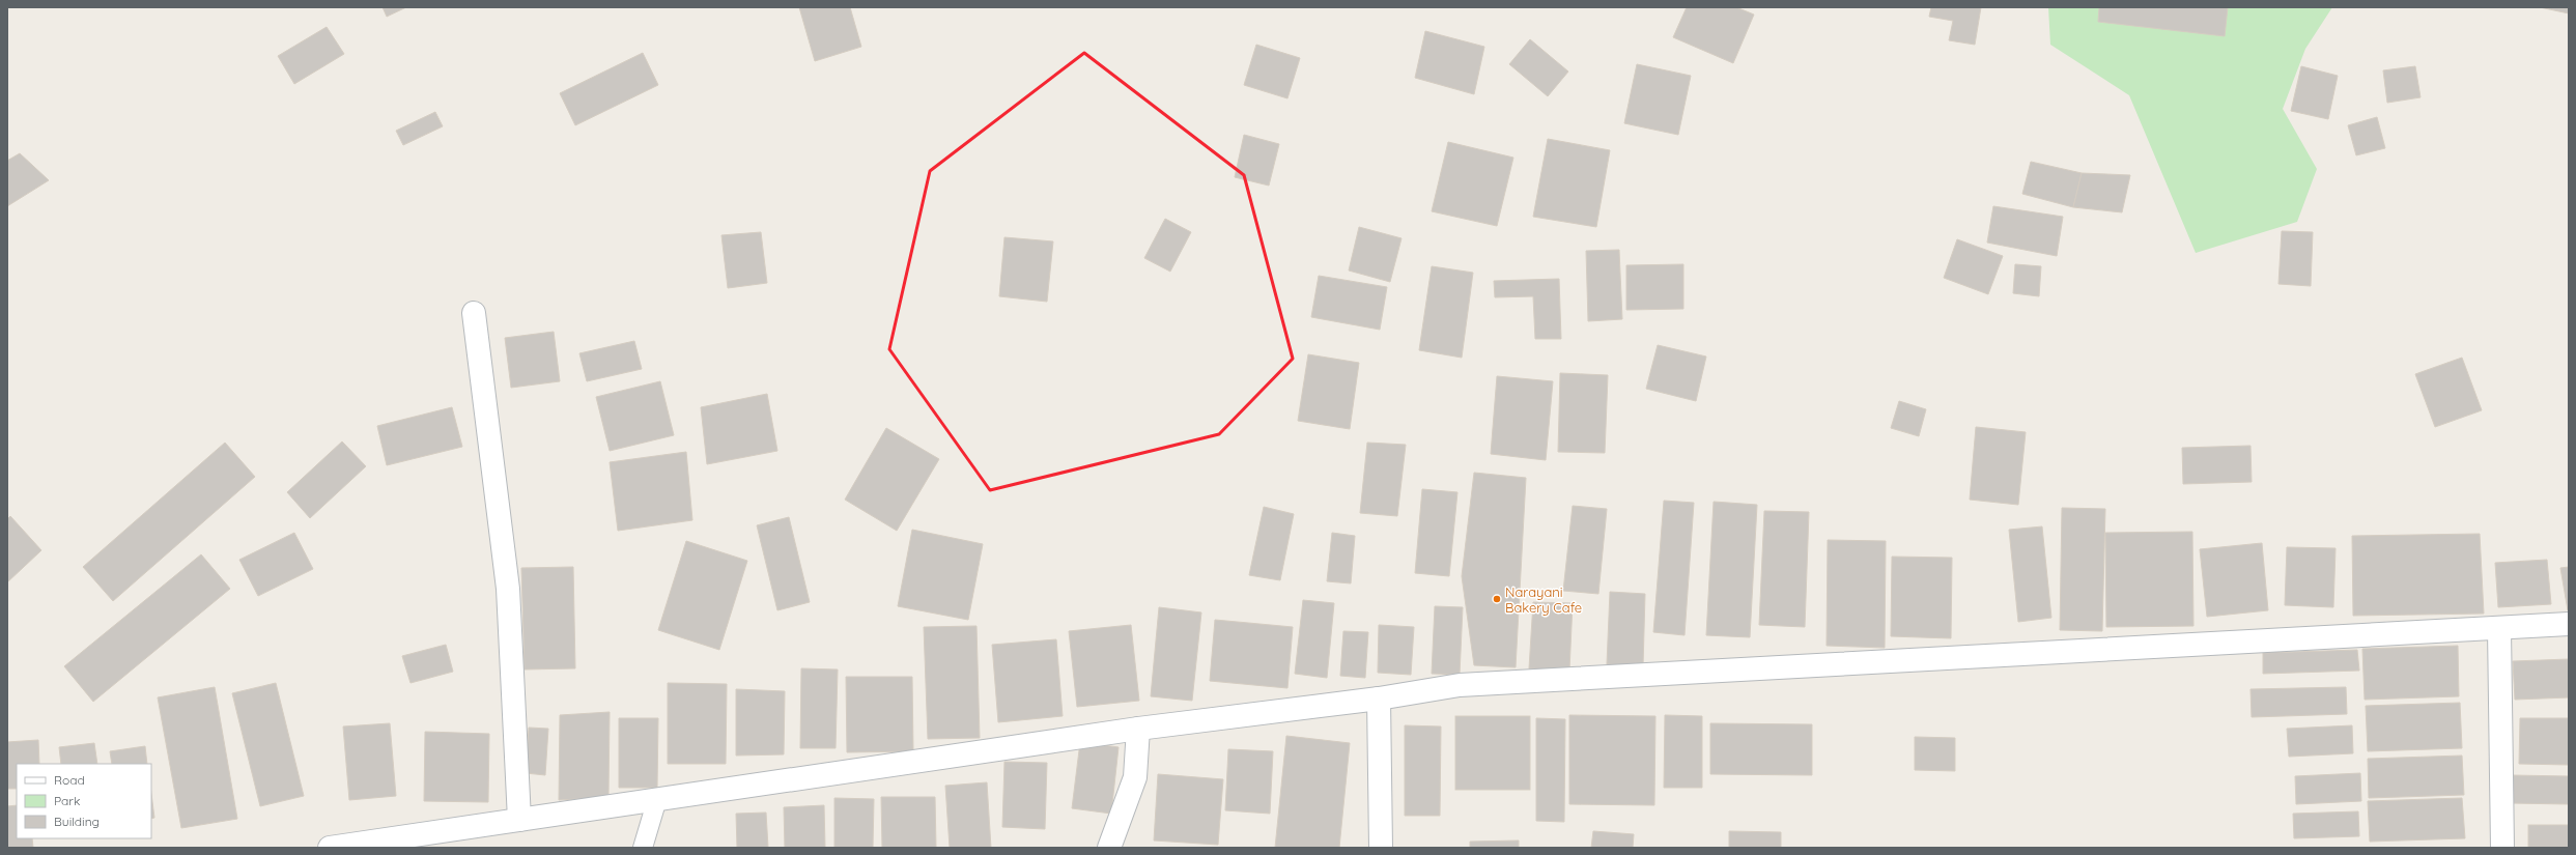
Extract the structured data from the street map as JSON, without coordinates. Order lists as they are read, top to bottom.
{
  "places": ["Narayani Bakery Cafe"],
  "legend": ["Road", "Park", "Building"]
}
